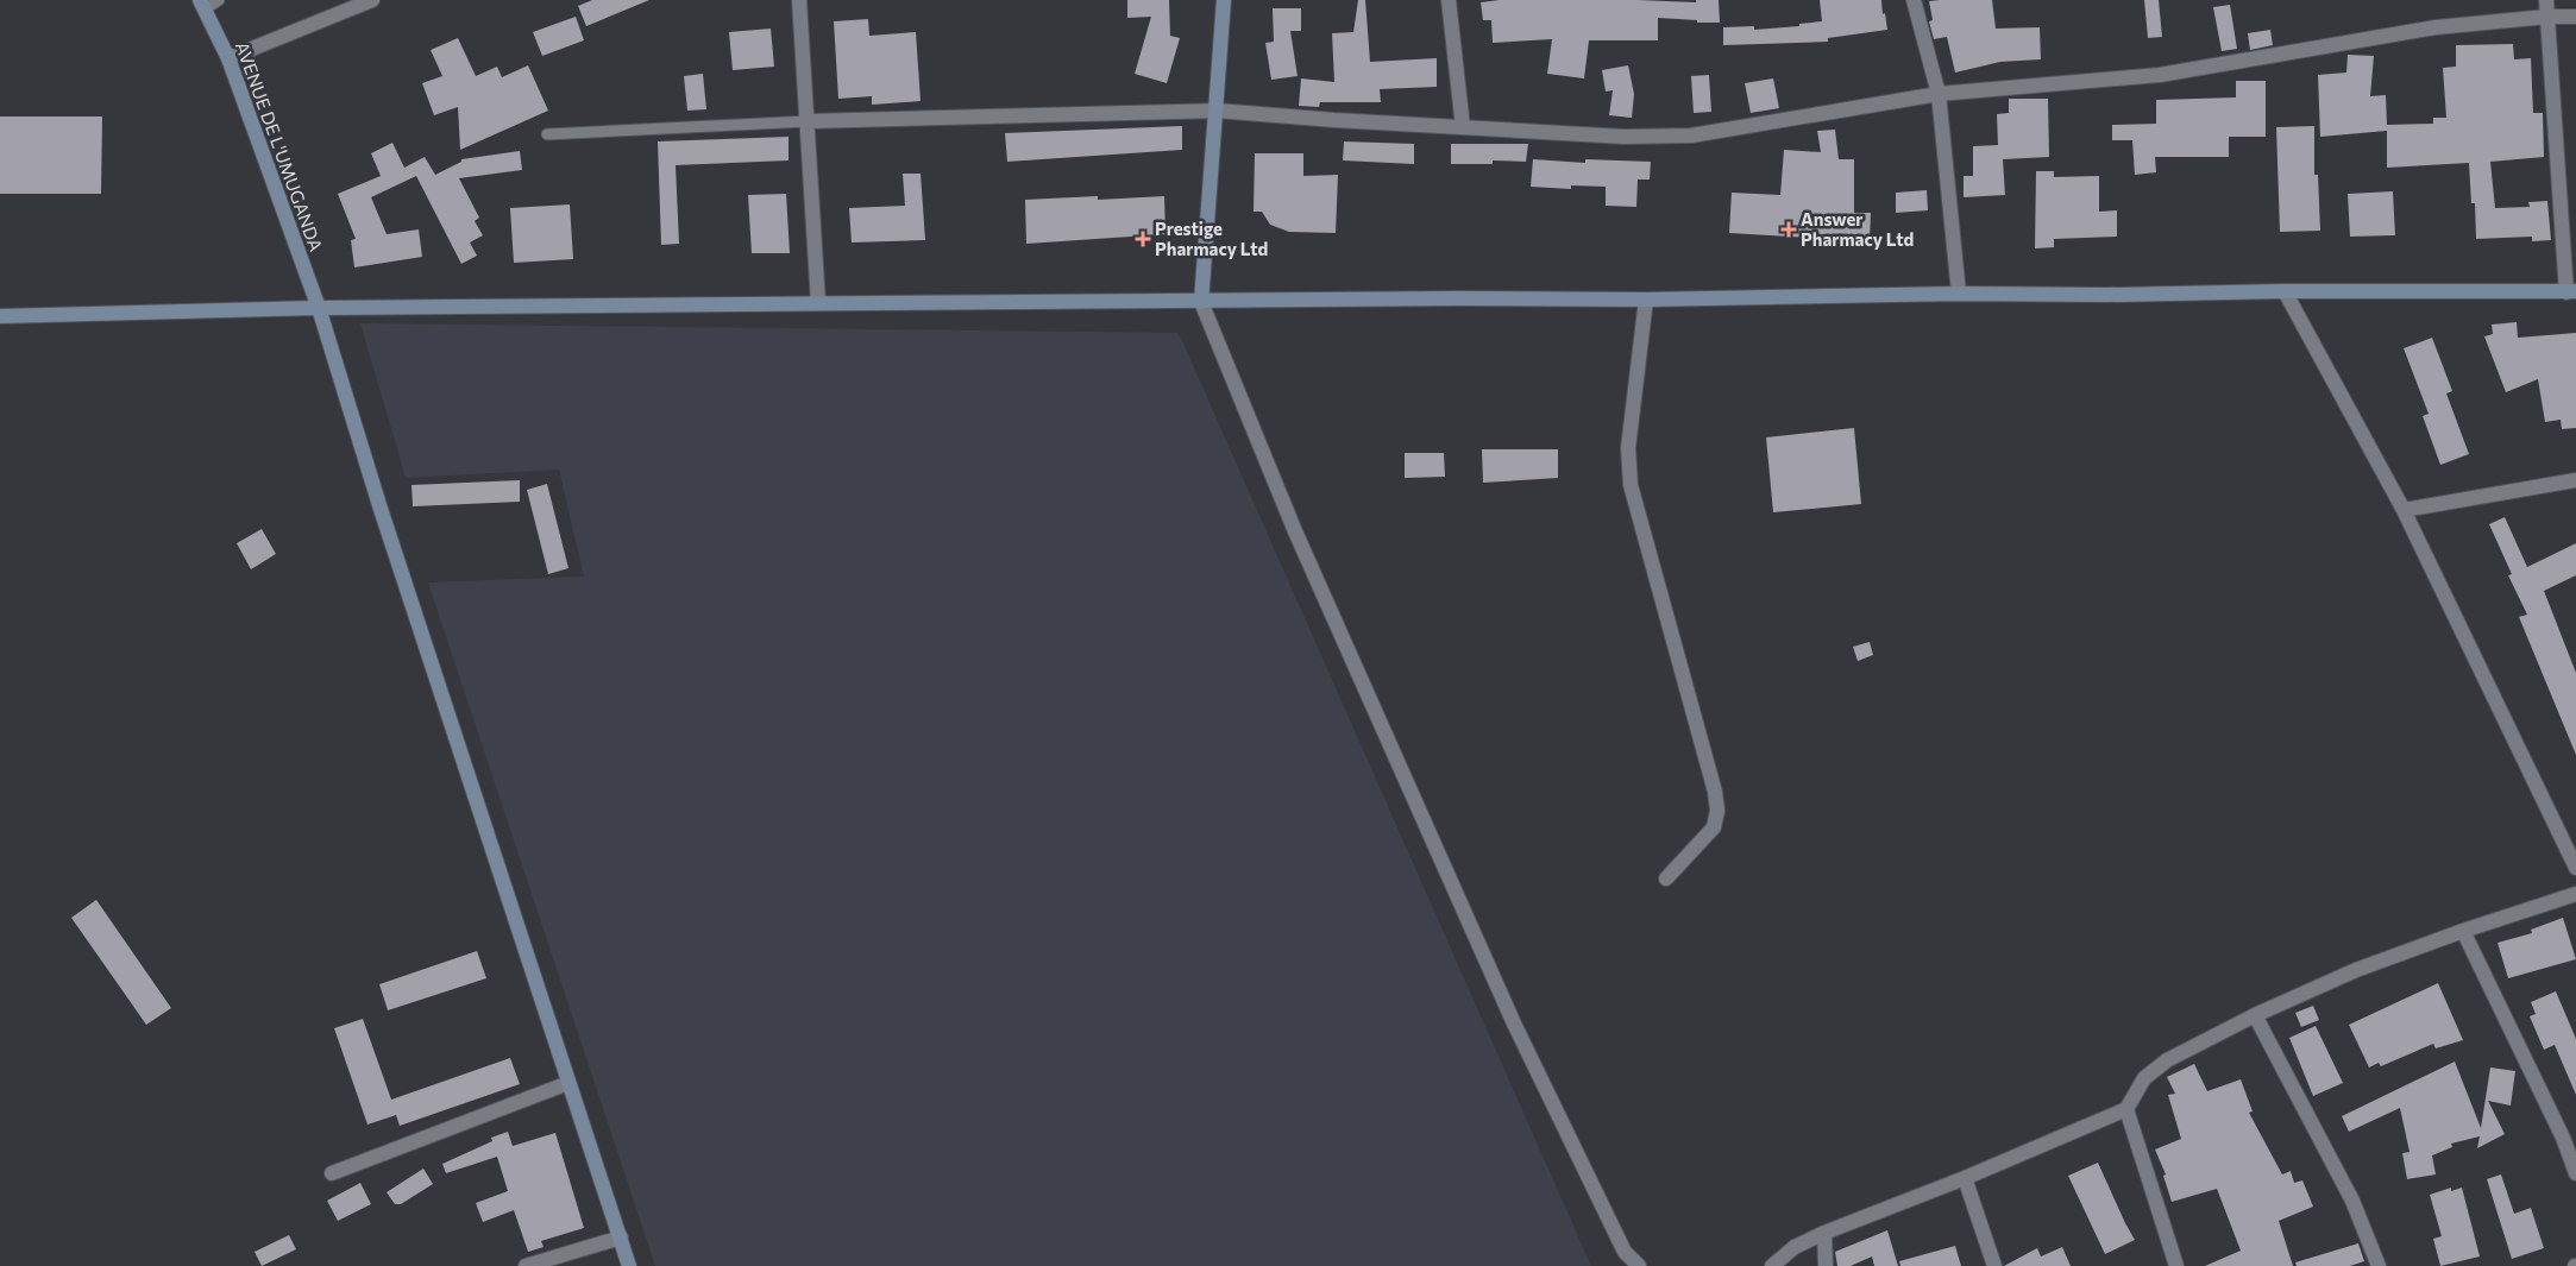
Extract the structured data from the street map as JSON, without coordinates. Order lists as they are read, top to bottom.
{
  "streets": {
    "street": ["AVENUE DE L'UMUGANDA"]
  },
  "places": {
    "health": ["Answer Pharmacy Ltd", "Prestige Pharmacy Ltd"]
  }
}
